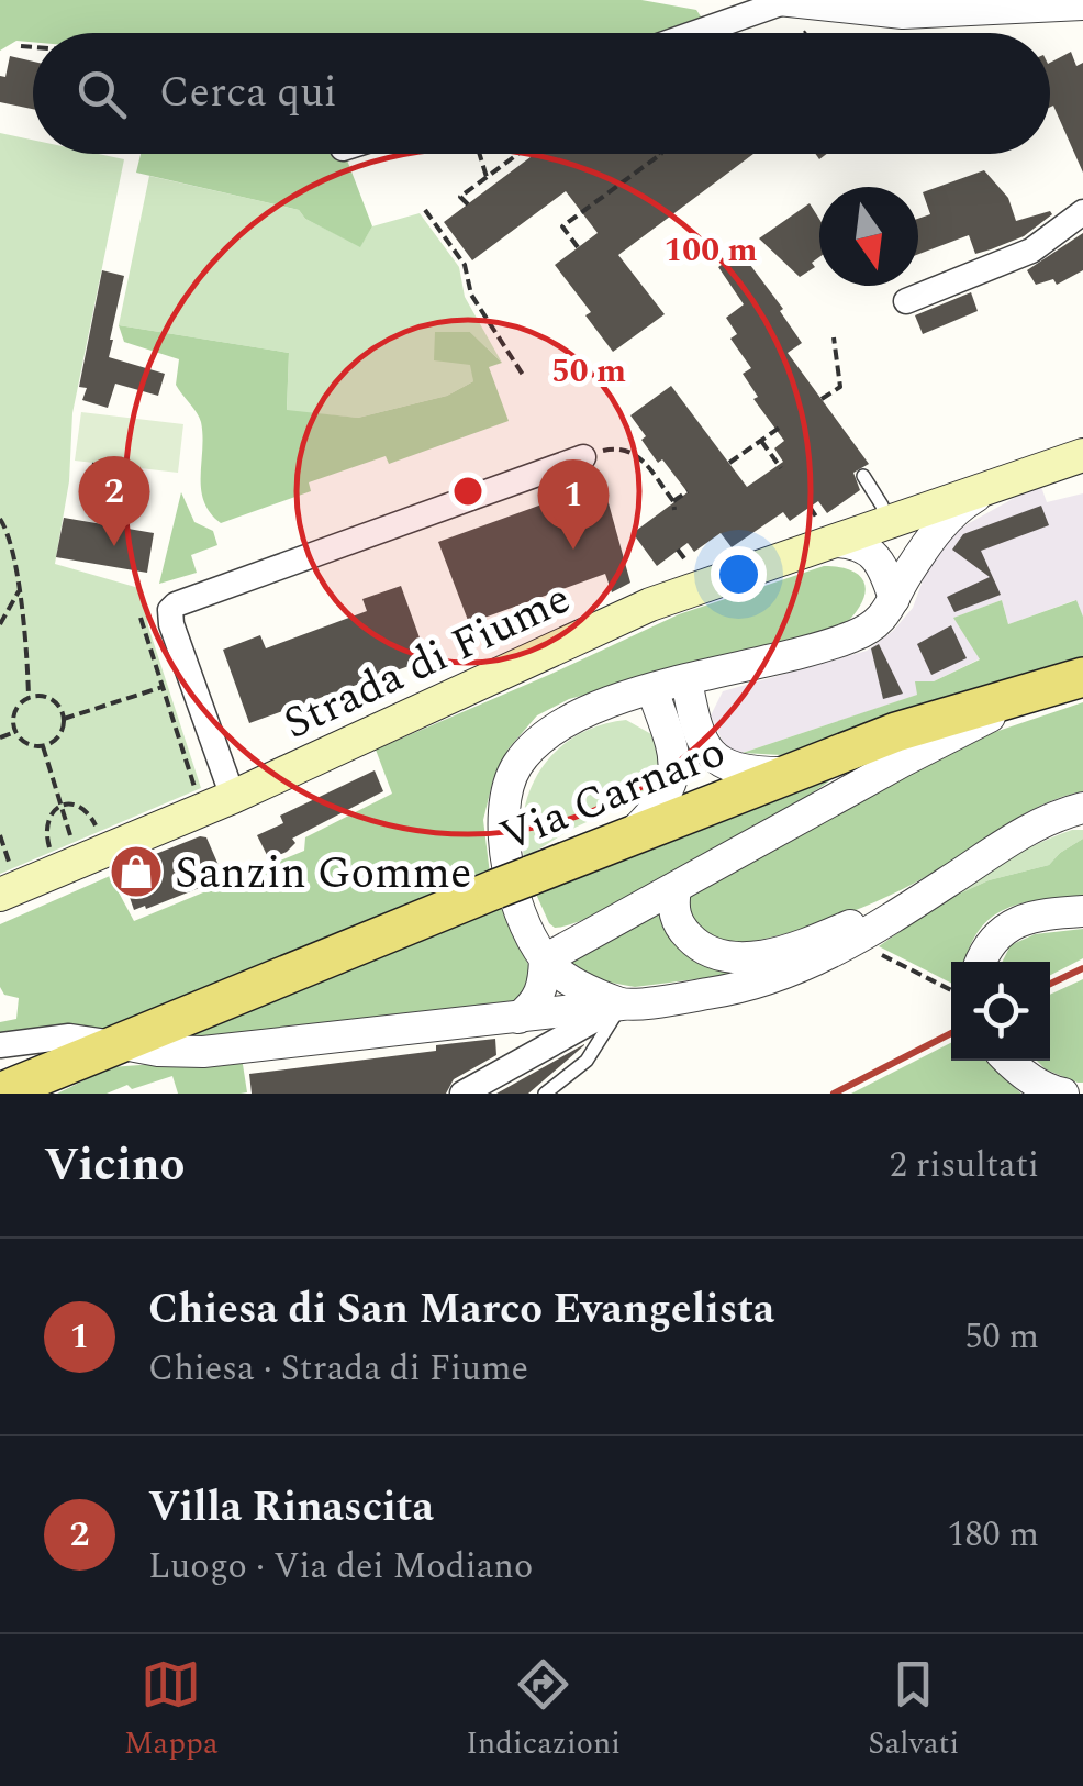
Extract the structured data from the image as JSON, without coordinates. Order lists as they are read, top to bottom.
{
  "streets": {
    "main road": ["Strada di Fiume", "Via Carnaro"]
  },
  "places": {
    "shop": ["Sanzin Gomme"]
  },
  "north": "bottom",
  "page": {
    "search": "Cerca qui",
    "pins": ["2", "1"],
    "heading": ["Vicino", "2 risultati"],
    "list": [
      {
        "mark": "1",
        "name": "Chiesa di San Marco Evangelista",
        "note": "Chiesa · Strada di Fiume",
        "value": "50 m"
      },
      {
        "mark": "2",
        "name": "Villa Rinascita",
        "note": "Luogo · Via dei Modiano",
        "value": "180 m"
      }
    ],
    "nav": ["Mappa", "Indicazioni", "Salvati"]
  },
  "rings": ["100 m", "50 m"]
}
